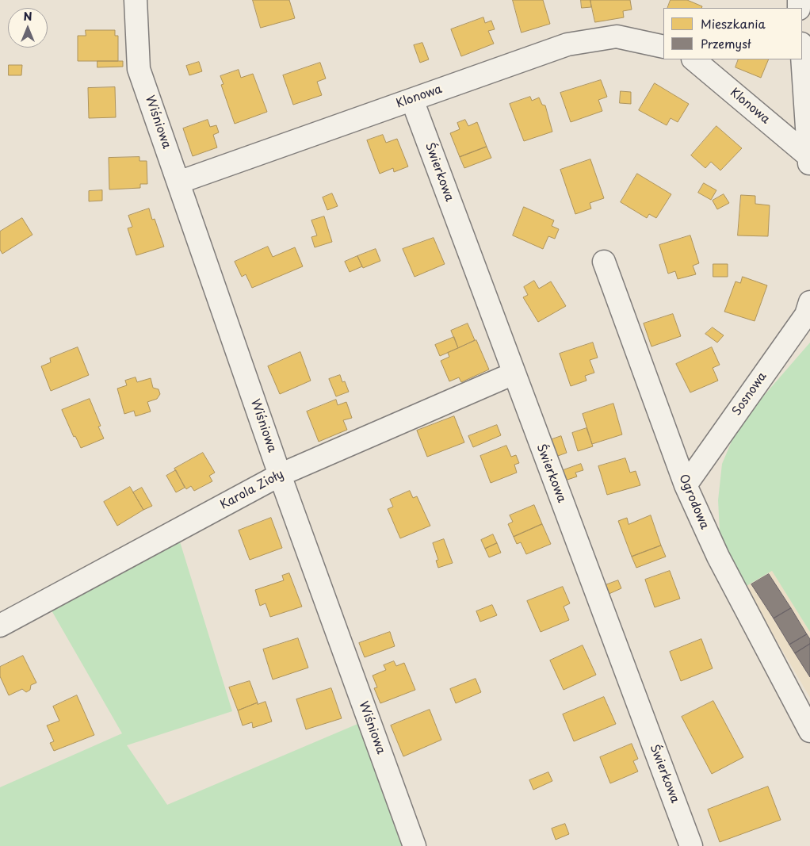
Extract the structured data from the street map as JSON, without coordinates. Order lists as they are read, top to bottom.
{
  "streets": {
    "street": [
      "Klonowa",
      "Wiśniowa",
      "Świerkowa",
      "Sosnowa",
      "Karola Zioły",
      "Ogrodowa"
    ]
  },
  "crossings": [
    ["Klonowa", "Wiśniowa"],
    ["Klonowa", "Świerkowa"],
    ["Wiśniowa", "Karola Zioły"],
    ["Świerkowa", "Karola Zioły"],
    ["Sosnowa", "Ogrodowa"]
  ],
  "legend": ["Mieszkania", "Przemysł"],
  "north": "top"
}
